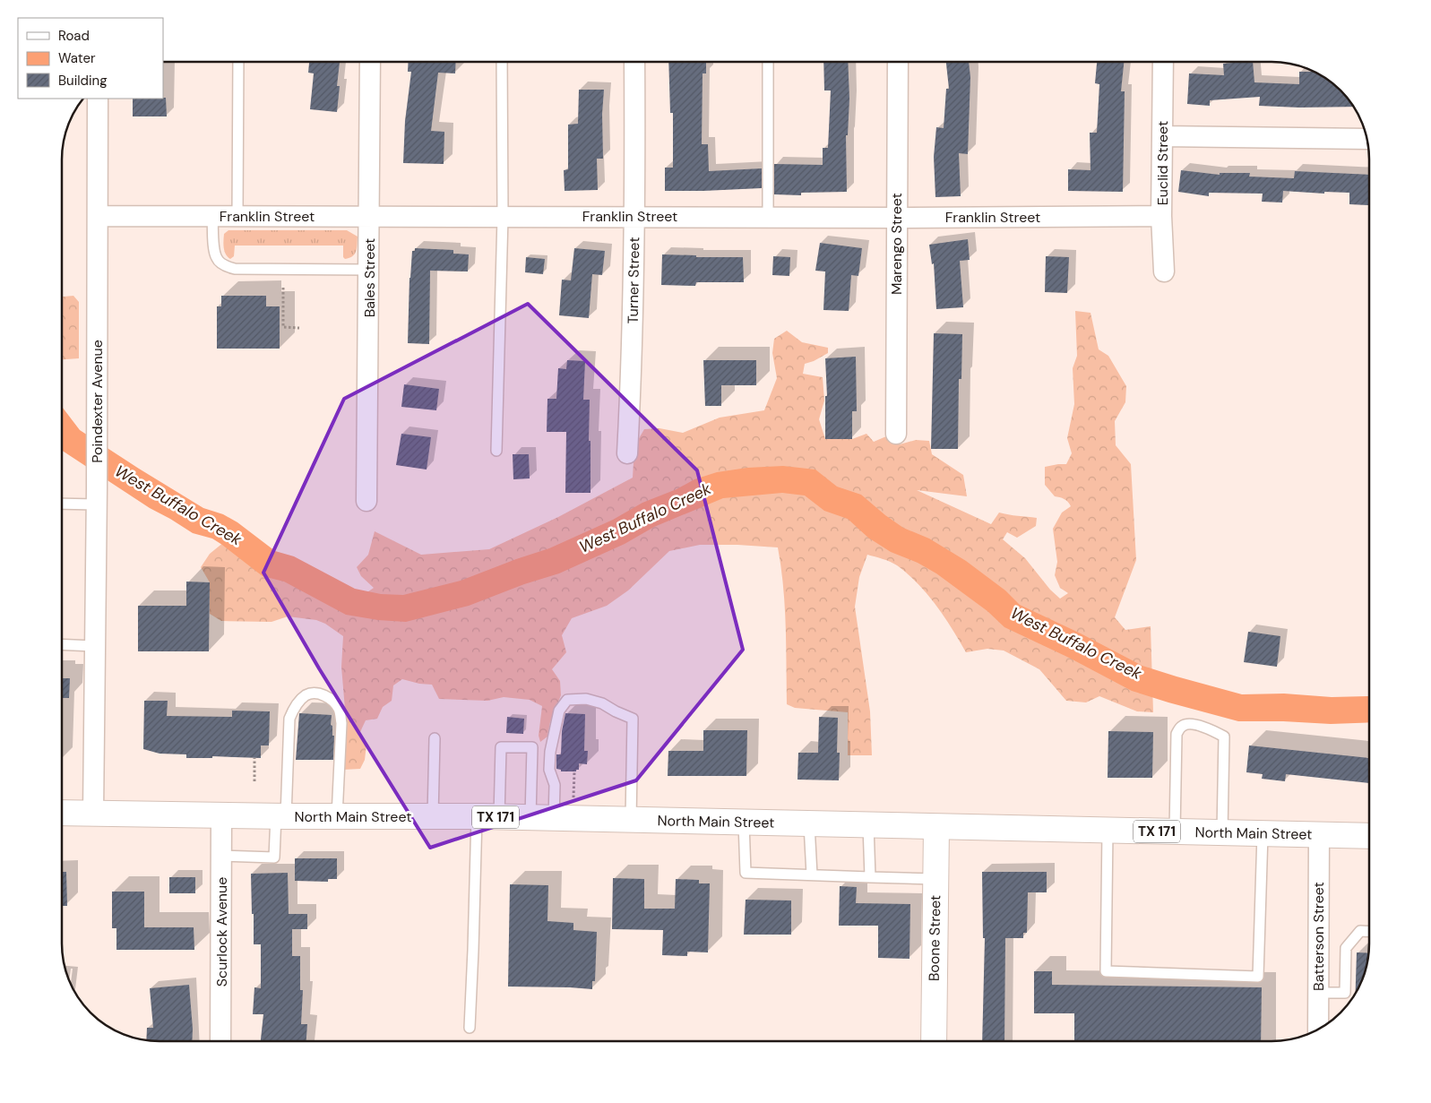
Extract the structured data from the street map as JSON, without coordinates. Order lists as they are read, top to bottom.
{
  "streets": {
    "main road": ["North Main Street", "TX 171", "Boone Street"],
    "street": [
      "Euclid Street",
      "Franklin Street",
      "Marengo Street",
      "Bales Street",
      "Turner Street",
      "Poindexter Avenue",
      "Scurlock Avenue",
      "Batterson Street"
    ]
  },
  "crossings": [
    ["Euclid Street", "Franklin Street"],
    ["Franklin Street", "Marengo Street"],
    ["Franklin Street", "Bales Street"],
    ["Franklin Street", "Turner Street"],
    ["Franklin Street", "Poindexter Avenue"],
    ["Poindexter Avenue", "North Main Street"],
    ["North Main Street", "Scurlock Avenue"],
    ["North Main Street", "Batterson Street"],
    ["North Main Street", "Boone Street"]
  ],
  "water": ["West Buffalo Creek"],
  "legend": ["Road", "Water", "Building"]
}
